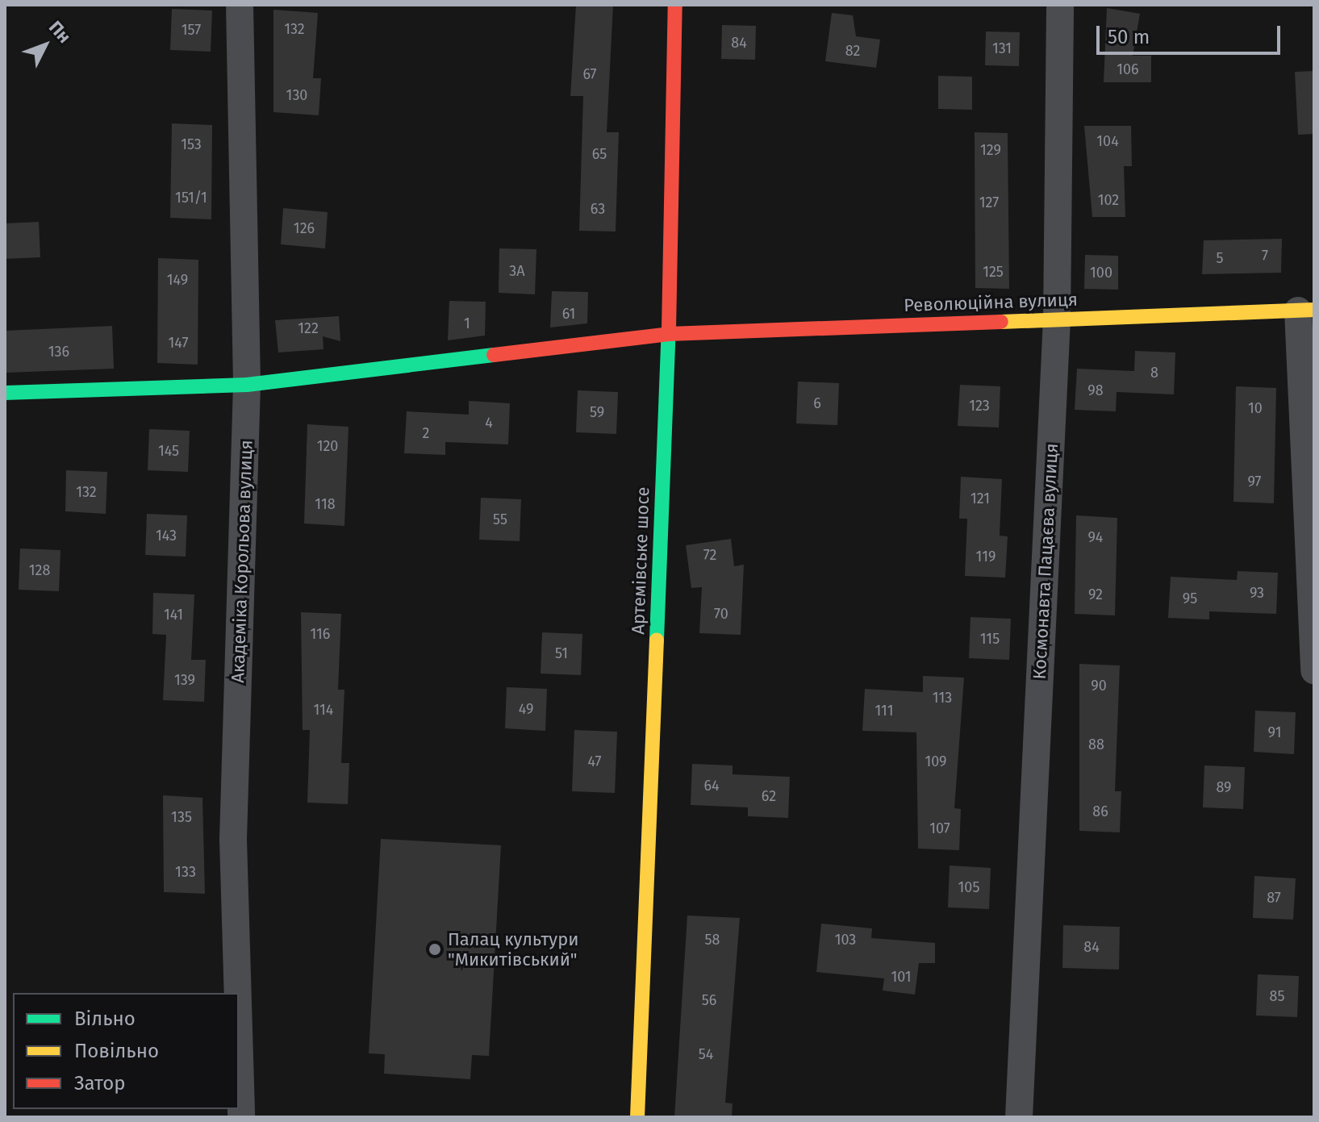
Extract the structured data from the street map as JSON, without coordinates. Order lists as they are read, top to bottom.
{
  "streets": {
    "street": [
      "Революційна вулиця",
      "Артемівське шосе",
      "Академіка Корольова вулиця",
      "Космонавта Пацаєва вулиця"
    ]
  },
  "crossings": [
    ["Революційна вулиця", "Артемівське шосе"],
    ["Революційна вулиця", "Академіка Корольова вулиця"],
    ["Революційна вулиця", "Космонавта Пацаєва вулиця"]
  ],
  "places": ["Палац культури \"Микитівський\""],
  "house_numbers": [
    "132",
    "157",
    "84",
    "131",
    "82",
    "106",
    "67",
    "130",
    "104",
    "153",
    "129",
    "65",
    "151/1",
    "102",
    "127",
    "63",
    "126",
    "7",
    "5",
    "3А",
    "125",
    "100",
    "149",
    "61",
    "1",
    "122",
    "147",
    "136",
    "8",
    "98",
    "6",
    "123",
    "10",
    "59",
    "4",
    "2",
    "120",
    "145",
    "97",
    "132",
    "121",
    "118",
    "55",
    "143",
    "94",
    "72",
    "119",
    "128",
    "93",
    "92",
    "95",
    "70",
    "141",
    "116",
    "115",
    "51",
    "139",
    "90",
    "113",
    "49",
    "114",
    "111",
    "91",
    "88",
    "47",
    "109",
    "64",
    "89",
    "62",
    "86",
    "135",
    "107",
    "133",
    "105",
    "87",
    "58",
    "103",
    "84",
    "101",
    "85",
    "56",
    "54"
  ],
  "legend": ["Вільно", "Повільно", "Затор"],
  "scale_bar": "50 m",
  "north": "top right"
}
